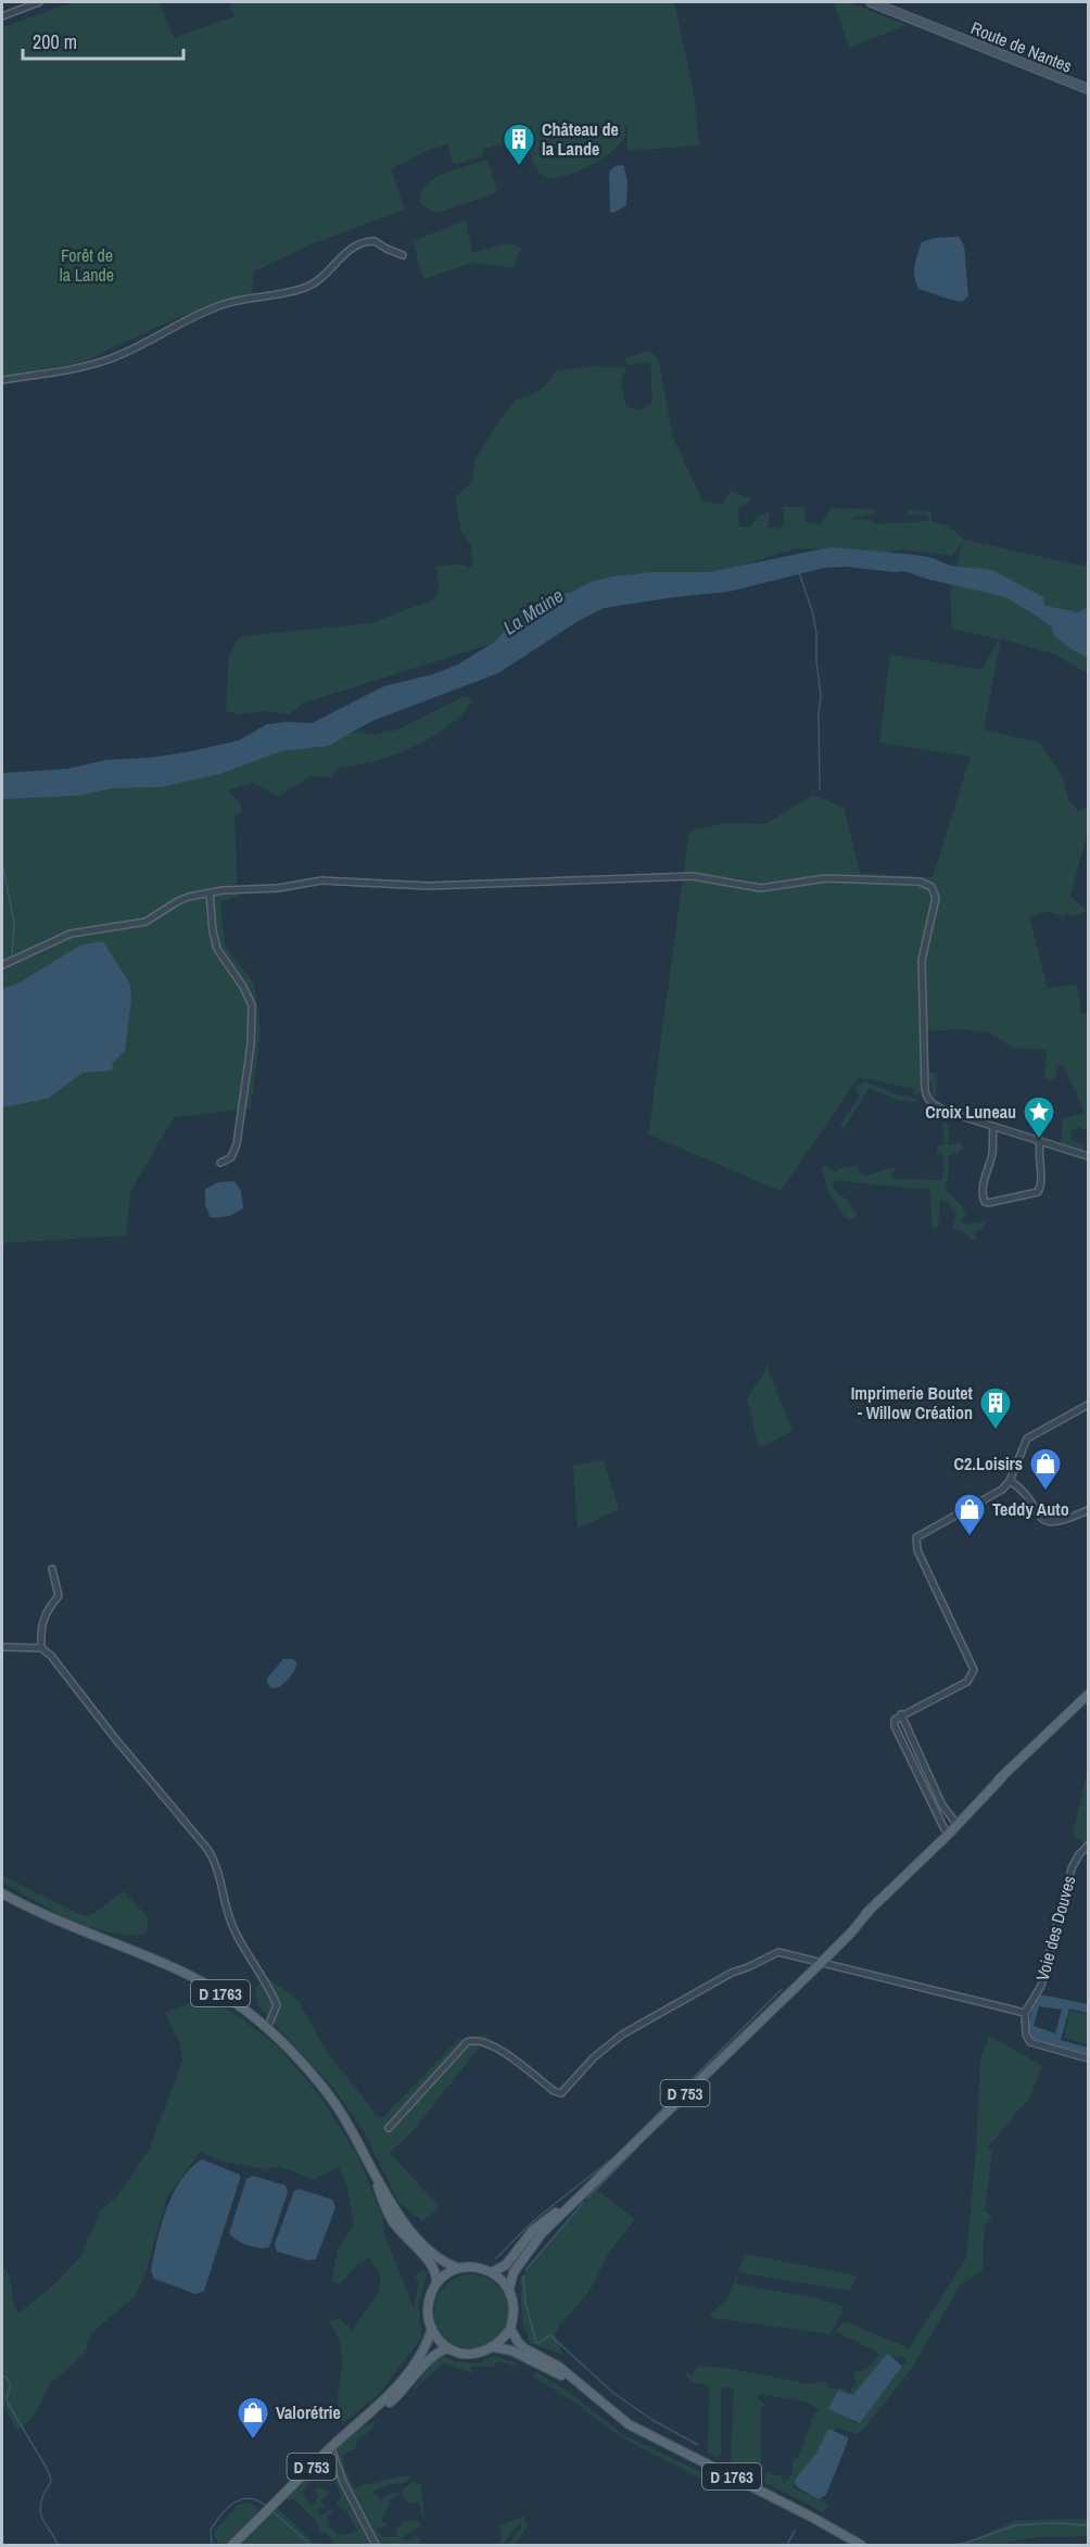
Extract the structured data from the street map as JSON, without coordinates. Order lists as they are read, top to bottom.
{
  "streets": {
    "main road": ["Route de Nantes", "D 1763", "D 753"],
    "street": ["Voie des Douves"]
  },
  "crossings": [
    ["D 1763", "D 753"]
  ],
  "water": ["La Maine"],
  "parks": ["Forêt de la Lande"],
  "places": {
    "building": ["Château de la Lande", "Imprimerie Boutet - Willow Création"],
    "place": ["Croix Luneau"],
    "shop": ["C2.Loisirs", "Teddy Auto", "Valorétrie"]
  },
  "scale_bar": "200 m"
}
